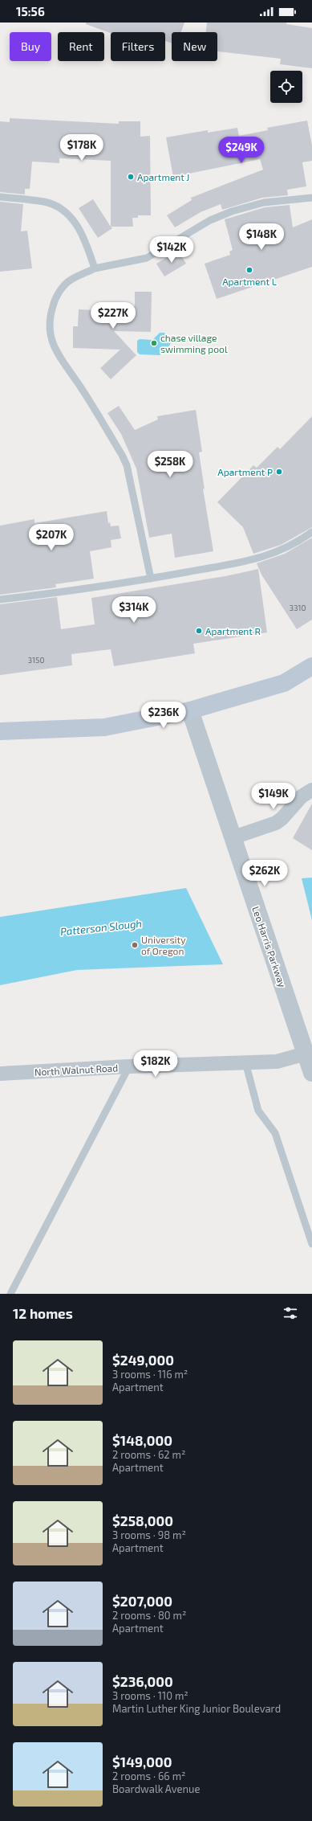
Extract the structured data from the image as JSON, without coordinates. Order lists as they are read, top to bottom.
{
  "streets": {
    "street": ["Leo Harris Parkway", "North Walnut Road"]
  },
  "crossings": [
    ["Leo Harris Parkway", "North Walnut Road"]
  ],
  "water": ["Patterson Slough"],
  "places": [
    "Apartment J",
    "Apartment L",
    "chase village swimming pool",
    "Apartment P",
    "Apartment R",
    "University of Oregon"
  ],
  "house_numbers": ["3310", "3150"],
  "page": {
    "status": "15:56",
    "chip": [
      "Buy",
      "Rent",
      "Filters",
      "New"
    ],
    "price": [
      "$178K",
      "$249K",
      "$148K",
      "$142K",
      "$227K",
      "$258K",
      "$207K",
      "$314K",
      "$236K",
      "$149K",
      "$262K",
      "$182K"
    ],
    "heading": "12 homes",
    "list": [
      {
        "name": "$249,000",
        "note": "3 rooms · 116 m² · Apartment"
      },
      {
        "name": "$148,000",
        "note": "2 rooms · 62 m² · Apartment"
      },
      {
        "name": "$258,000",
        "note": "3 rooms · 98 m² · Apartment"
      },
      {
        "name": "$207,000",
        "note": "2 rooms · 80 m² · Apartment"
      },
      {
        "name": "$236,000",
        "note": "3 rooms · 110 m² · Martin Luther King Junior Boulevard"
      },
      {
        "name": "$149,000",
        "note": "2 rooms · 66 m² · Boardwalk Avenue"
      }
    ]
  }
}
